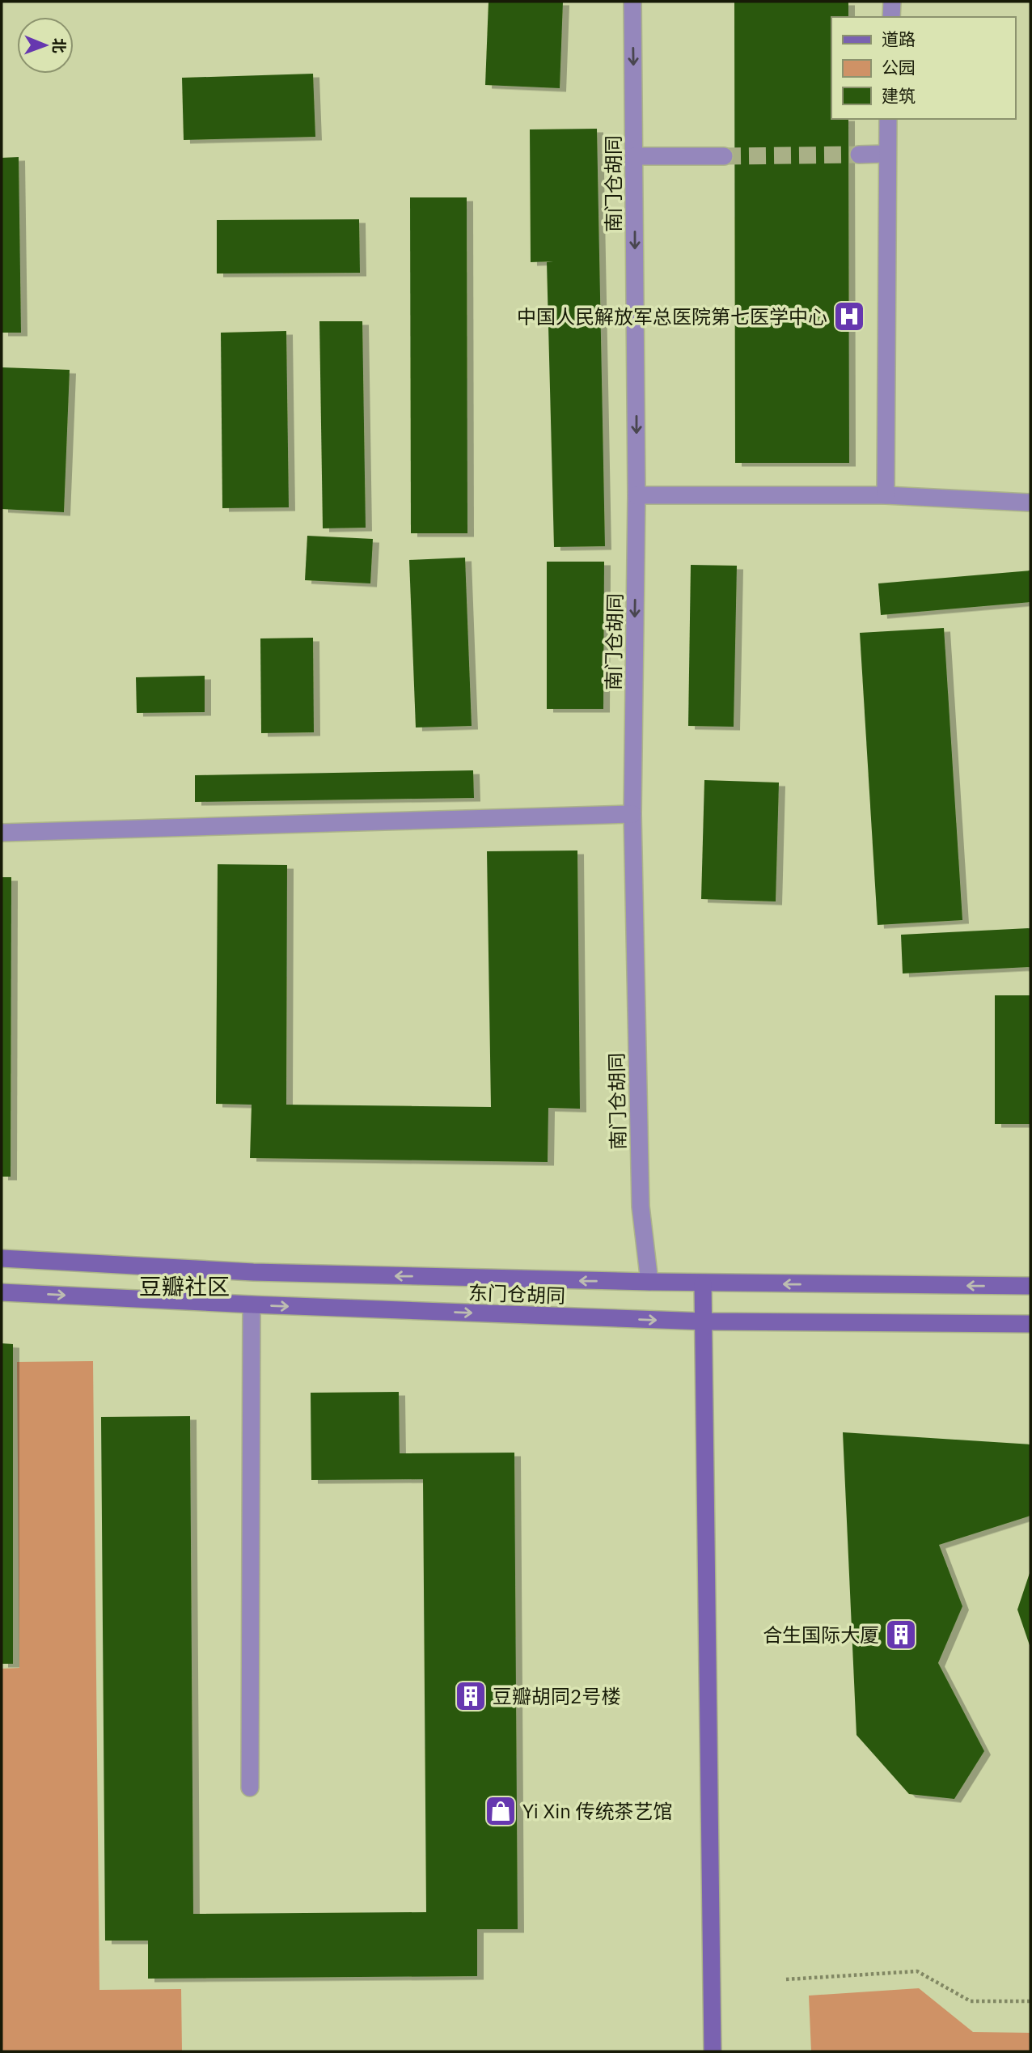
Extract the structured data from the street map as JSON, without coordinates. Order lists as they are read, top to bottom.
{
  "streets": {
    "street": ["南门仓胡同", "东门仓胡同"]
  },
  "crossings": [
    ["南门仓胡同", "东门仓胡同"]
  ],
  "one_way": ["南门仓胡同"],
  "districts": ["豆瓣社区"],
  "places": {
    "hospital": ["中国人民解放军总医院第七医学中心"],
    "building": ["合生国际大厦", "豆瓣胡同2号楼"],
    "shop": ["Yi Xin 传统茶艺馆"]
  },
  "legend": ["道路", "公园", "建筑"],
  "north": "right"
}
